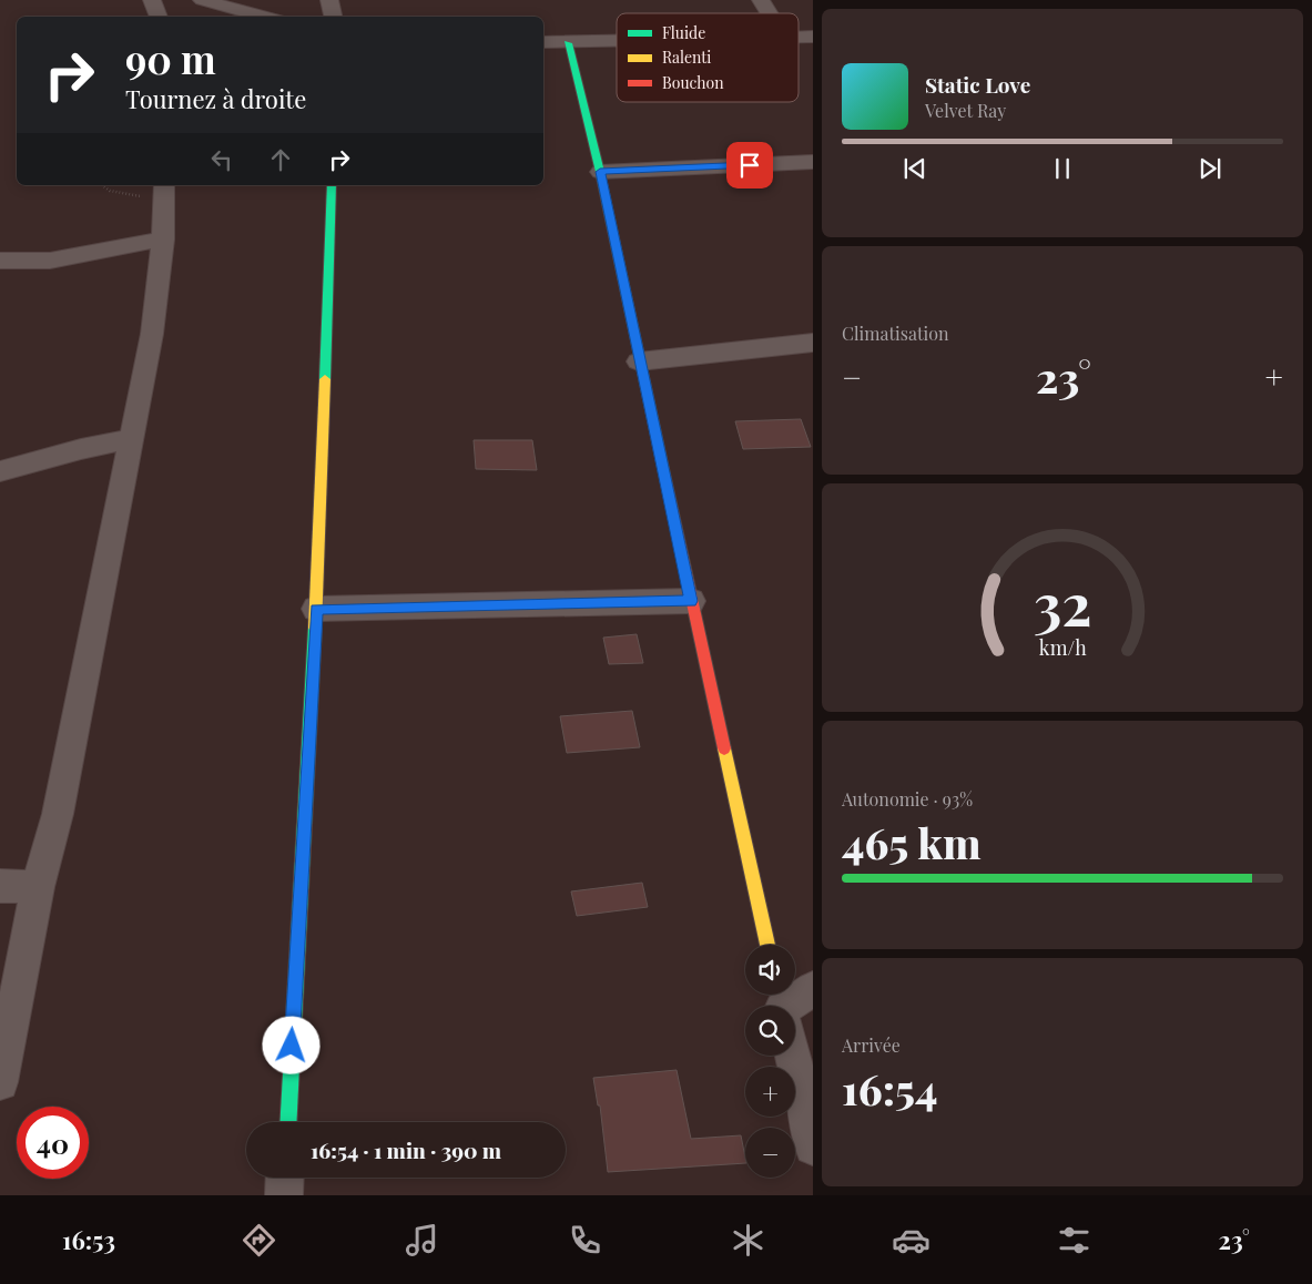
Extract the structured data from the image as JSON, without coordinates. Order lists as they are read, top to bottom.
{
  "legend": ["Fluide", "Ralenti", "Bouchon"],
  "page": {
    "turn": ["90 m", "Tournez à droite"],
    "song": ["Static Love", "Velvet Ray"],
    "tile": [
      "Climatisation",
      ["Autonomie · 93%", "465 km"],
      ["Arrivée", "16:54"]
    ],
    "heat": ["−", "23°", "+"],
    "map_buttons": ["+", "−"],
    "limit": "40",
    "trip": "16:54 · 1 min · 390 m",
    "tabs": ["16:53", "23°"],
    "gauge": ["32", "km/h"]
  }
}
